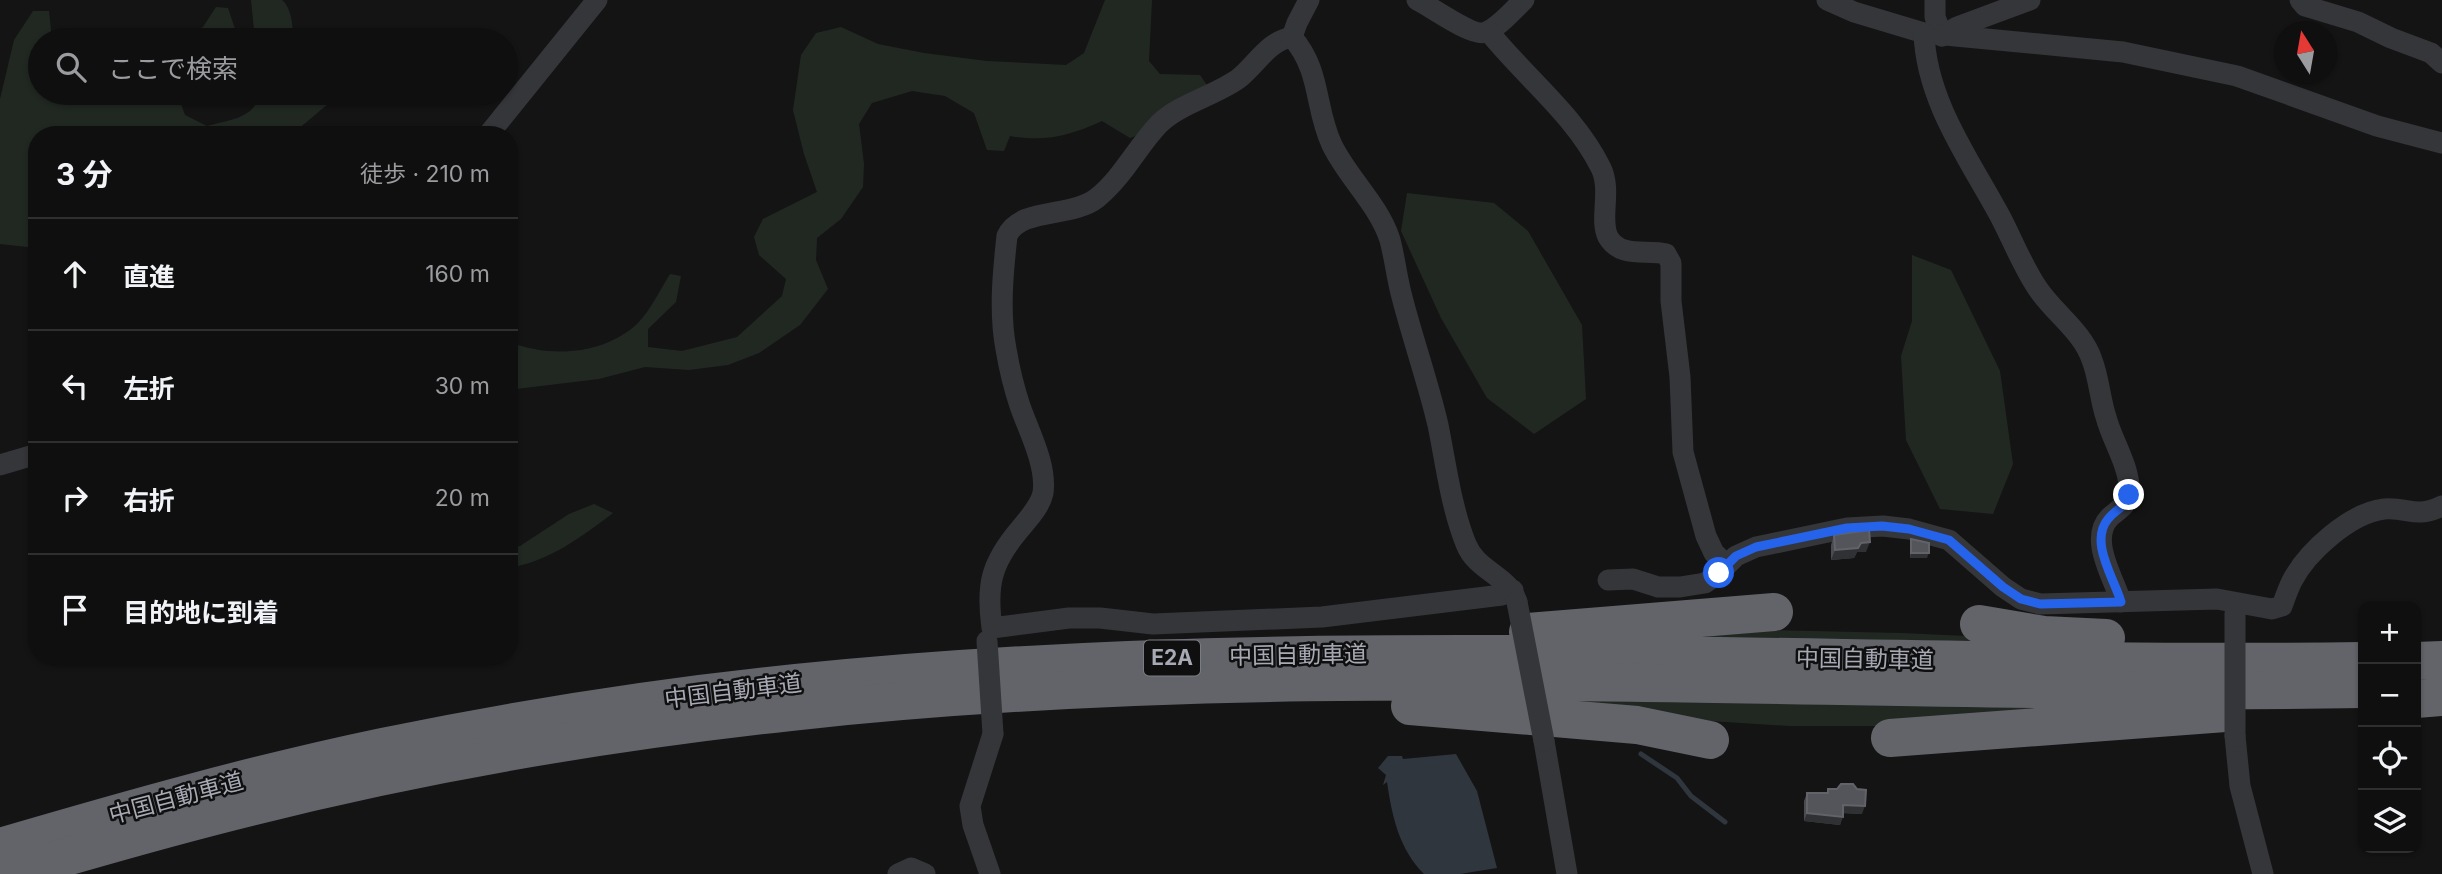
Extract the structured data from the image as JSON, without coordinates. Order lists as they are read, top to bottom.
{
  "streets": {
    "highway": ["中国自動車道", "E2A"]
  },
  "north": "top",
  "page": {
    "search": "ここで検索",
    "heading": ["3 分", "徒歩 · 210 m"],
    "list": [
      ["直進", "160 m"],
      ["左折", "30 m"],
      ["右折", "20 m"],
      "目的地に到着"
    ],
    "map_buttons": ["+", "−"]
  }
}
